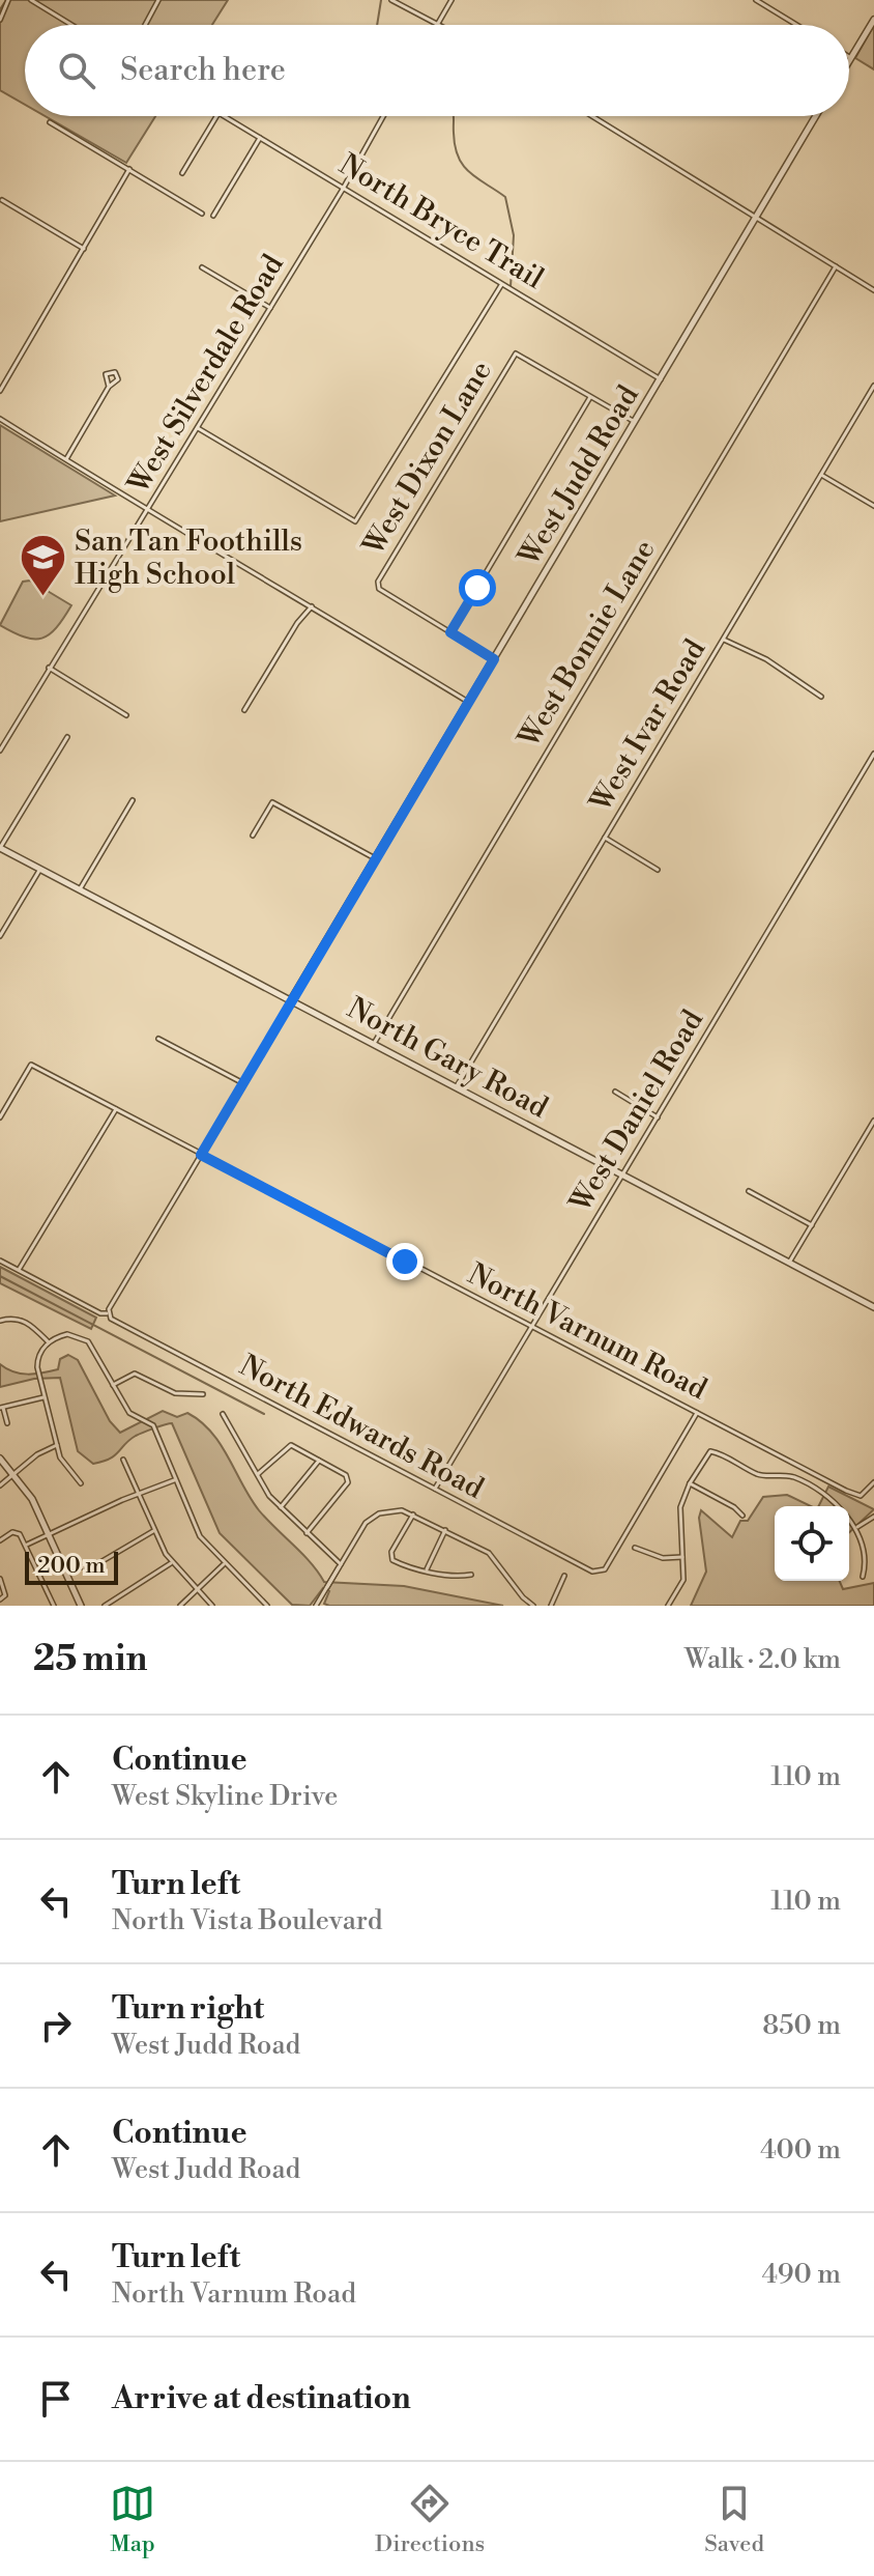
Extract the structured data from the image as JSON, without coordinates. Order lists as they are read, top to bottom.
{
  "streets": {
    "street": [
      "North Bryce Trail",
      "West Silverdale Road",
      "West Dixon Lane",
      "West Judd Road",
      "West Bonnie Lane",
      "West Ivar Road",
      "North Gary Road",
      "West Daniel Road",
      "North Varnum Road",
      "North Edwards Road"
    ]
  },
  "crossings": [
    ["North Bryce Trail", "West Silverdale Road"],
    ["North Bryce Trail", "West Judd Road"],
    ["West Judd Road", "North Gary Road"],
    ["West Judd Road", "North Varnum Road"],
    ["West Judd Road", "North Edwards Road"],
    ["West Bonnie Lane", "North Gary Road"],
    ["West Ivar Road", "North Gary Road"],
    ["North Gary Road", "West Daniel Road"],
    ["West Daniel Road", "North Varnum Road"],
    ["West Daniel Road", "North Edwards Road"],
    ["North Varnum Road", "North Edwards Road"]
  ],
  "places": {
    "school or university": ["San Tan Foothills High School"]
  },
  "scale_bar": "200 m",
  "page": {
    "search": "Search here",
    "scale": "200 m",
    "heading": ["25 min", "Walk · 2.0 km"],
    "list": [
      ["Continue", "West Skyline Drive", "110 m"],
      ["Turn left", "North Vista Boulevard", "110 m"],
      ["Turn right", "West Judd Road", "850 m"],
      ["Continue", "West Judd Road", "400 m"],
      ["Turn left", "North Varnum Road", "490 m"],
      "Arrive at destination"
    ],
    "nav": ["Map", "Directions", "Saved"]
  }
}
